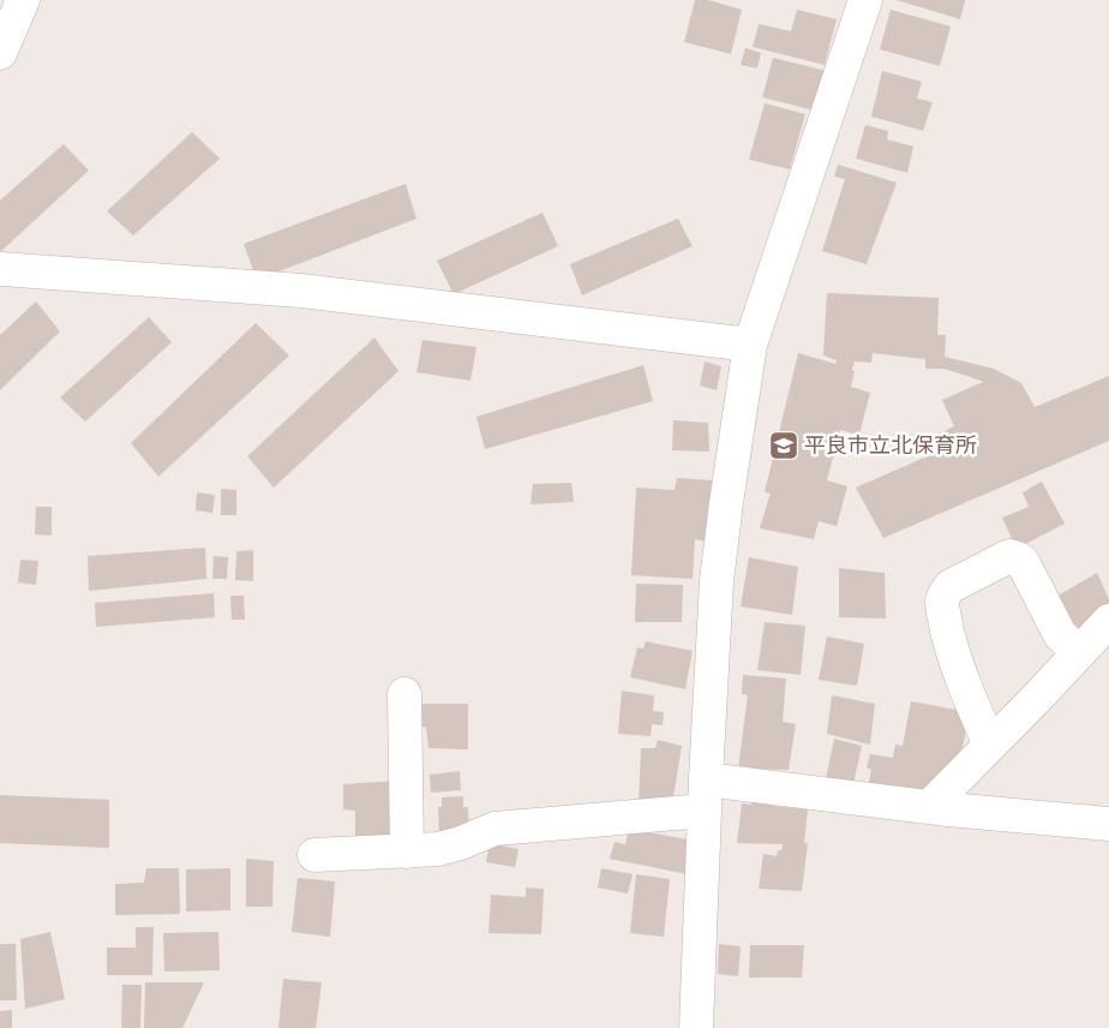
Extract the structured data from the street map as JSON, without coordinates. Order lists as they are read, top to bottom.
{
  "places": {
    "school or university": ["平良市立北保育所"]
  }
}
